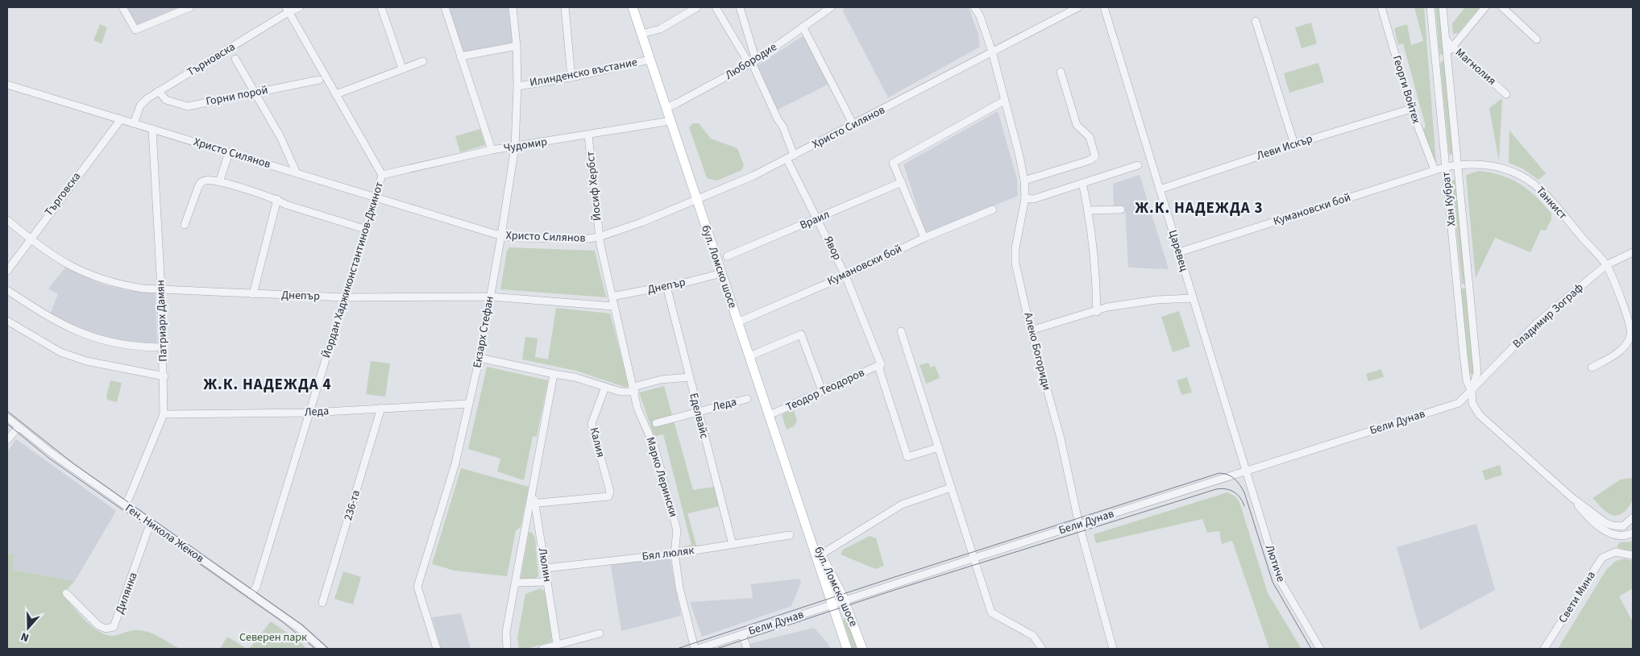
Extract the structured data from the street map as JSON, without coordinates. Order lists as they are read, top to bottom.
{
  "streets": {
    "main road": ["бул. Ломско шосе"],
    "street": [
      "Търновска",
      "Любородие",
      "Магнолия",
      "Илинденско въстание",
      "Георги Войтех",
      "Горни порой",
      "Христо Силянов",
      "Чудомир",
      "Леви Искър",
      "Йосиф Хербст",
      "Търговска",
      "Хан Кубрат",
      "Танкист",
      "Кумановски бой",
      "Враил",
      "Явор",
      "Царевец",
      "Йордан Хаджиконстантинов-Джинот",
      "Днепър",
      "Владимир Зограф",
      "Патриарх Дамян",
      "Екзарх Стефан",
      "Алеко Богориди",
      "Теодор Теодоров",
      "Леда",
      "Еделвайс",
      "Бели Дунав",
      "Калия",
      "Марко Лерински",
      "236-та",
      "Ген. Никола Жеков",
      "Бял люляк",
      "Лютиче",
      "Люлин",
      "Дилянка",
      "Свети Мина"
    ]
  },
  "crossings": [
    ["Търновска", "Горни порой"],
    ["Търновска", "Христо Силянов"],
    ["Търновска", "Йордан Хаджиконстантинов-Джинот"],
    ["Любородие", "Явор"],
    ["Любородие", "бул. Ломско шосе"],
    ["Магнолия", "Хан Кубрат"],
    ["Илинденско въстание", "бул. Ломско шосе"],
    ["Илинденско въстание", "Екзарх Стефан"],
    ["Георги Войтех", "Леви Искър"],
    ["Георги Войтех", "Кумановски бой"],
    ["Христо Силянов", "Йосиф Хербст"],
    ["Христо Силянов", "Търговска"],
    ["Христо Силянов", "Явор"],
    ["Христо Силянов", "бул. Ломско шосе"],
    ["Христо Силянов", "Йордан Хаджиконстантинов-Джинот"],
    ["Христо Силянов", "Патриарх Дамян"],
    ["Христо Силянов", "Екзарх Стефан"],
    ["Христо Силянов", "Алеко Богориди"],
    ["Христо Силянов", "Марко Лерински"],
    ["Чудомир", "Йосиф Хербст"],
    ["Чудомир", "бул. Ломско шосе"],
    ["Чудомир", "Йордан Хаджиконстантинов-Джинот"],
    ["Чудомир", "Екзарх Стефан"],
    ["Леви Искър", "Царевец"],
    ["Йосиф Хербст", "Марко Лерински"],
    ["Търговска", "Днепър"],
    ["Хан Кубрат", "Танкист"],
    ["Хан Кубрат", "Кумановски бой"],
    ["Хан Кубрат", "Владимир Зограф"],
    ["Хан Кубрат", "Бели Дунав"],
    ["Танкист", "Кумановски бой"],
    ["Танкист", "Владимир Зограф"],
    ["Кумановски бой", "Явор"],
    ["Кумановски бой", "Царевец"],
    ["Кумановски бой", "бул. Ломско шосе"],
    ["Враил", "Явор"],
    ["Явор", "Теодор Теодоров"],
    ["Царевец", "Бели Дунав"],
    ["Царевец", "Лютиче"],
    ["бул. Ломско шосе", "Днепър"],
    ["бул. Ломско шосе", "Теодор Теодоров"],
    ["бул. Ломско шосе", "Бели Дунав"],
    ["Йордан Хаджиконстантинов-Джинот", "Днепър"],
    ["Йордан Хаджиконстантинов-Джинот", "Леда"],
    ["Йордан Хаджиконстантинов-Джинот", "Ген. Никола Жеков"],
    ["Днепър", "Патриарх Дамян"],
    ["Днепър", "Екзарх Стефан"],
    ["Днепър", "Еделвайс"],
    ["Днепър", "Марко Лерински"],
    ["Владимир Зограф", "Бели Дунав"],
    ["Патриарх Дамян", "Леда"],
    ["Патриарх Дамян", "Ген. Никола Жеков"],
    ["Екзарх Стефан", "Леда"],
    ["Алеко Богориди", "Бели Дунав"],
    ["Леда", "Еделвайс"],
    ["Леда", "236-та"],
    ["Еделвайс", "Бял люляк"],
    ["Бели Дунав", "Марко Лерински"],
    ["Бели Дунав", "Лютиче"],
    ["Калия", "Люлин"],
    ["Марко Лерински", "Бял люляк"],
    ["Ген. Никола Жеков", "Дилянка"],
    ["Бял люляк", "Люлин"]
  ],
  "districts": ["Ж.К. НАДЕЖДА 3", "Ж.К. НАДЕЖДА 4"],
  "parks": ["Северен парк"],
  "north": "bottom"
}
